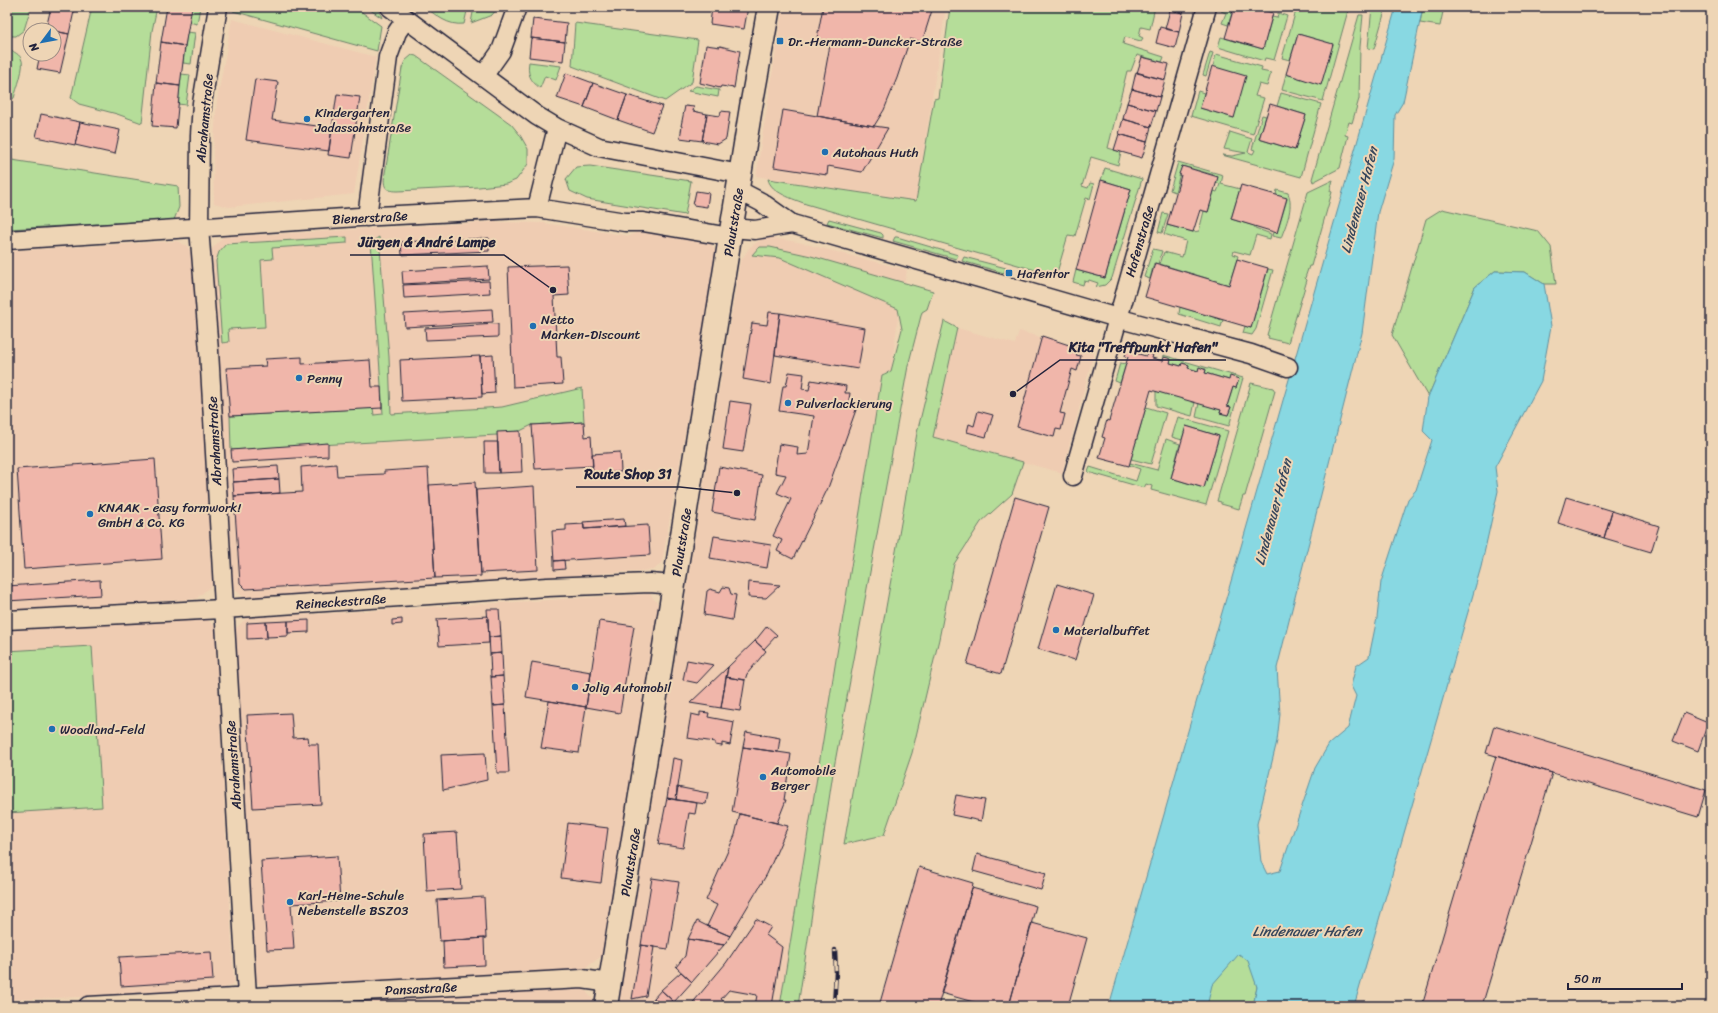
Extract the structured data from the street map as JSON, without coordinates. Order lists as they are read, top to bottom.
{
  "streets": {
    "main road": ["Plautstraße"],
    "street": [
      "Abrahamstraße",
      "Bienerstraße",
      "Hafenstraße",
      "Reineckestraße",
      "Pansastraße"
    ]
  },
  "crossings": [
    ["Abrahamstraße", "Bienerstraße"],
    ["Abrahamstraße", "Reineckestraße"],
    ["Abrahamstraße", "Pansastraße"],
    ["Bienerstraße", "Plautstraße"],
    ["Plautstraße", "Reineckestraße"],
    ["Plautstraße", "Pansastraße"]
  ],
  "water": ["Lindenauer Hafen"],
  "places": {
    "transit": ["Dr.-Hermann-Duncker-Straße", "Hafentor"],
    "other": [
      "Kindergarten Jadassohnstraße",
      "Autohaus Huth",
      "Jürgen & André Lampe",
      "Netto Marken-Discount",
      "Penny",
      "Kita \"Treffpunkt Hafen\"",
      "Pulverlackierung",
      "Route Shop 31",
      "KNAAK - easy formwork! GmbH & Co. KG",
      "Materialbuffet",
      "Jolig Automobil",
      "Woodland-Feld",
      "Automobile Berger",
      "Karl-Heine-Schule Nebenstelle BSZ03"
    ]
  },
  "scale_bar": "50 m",
  "north": "bottom left"
}
